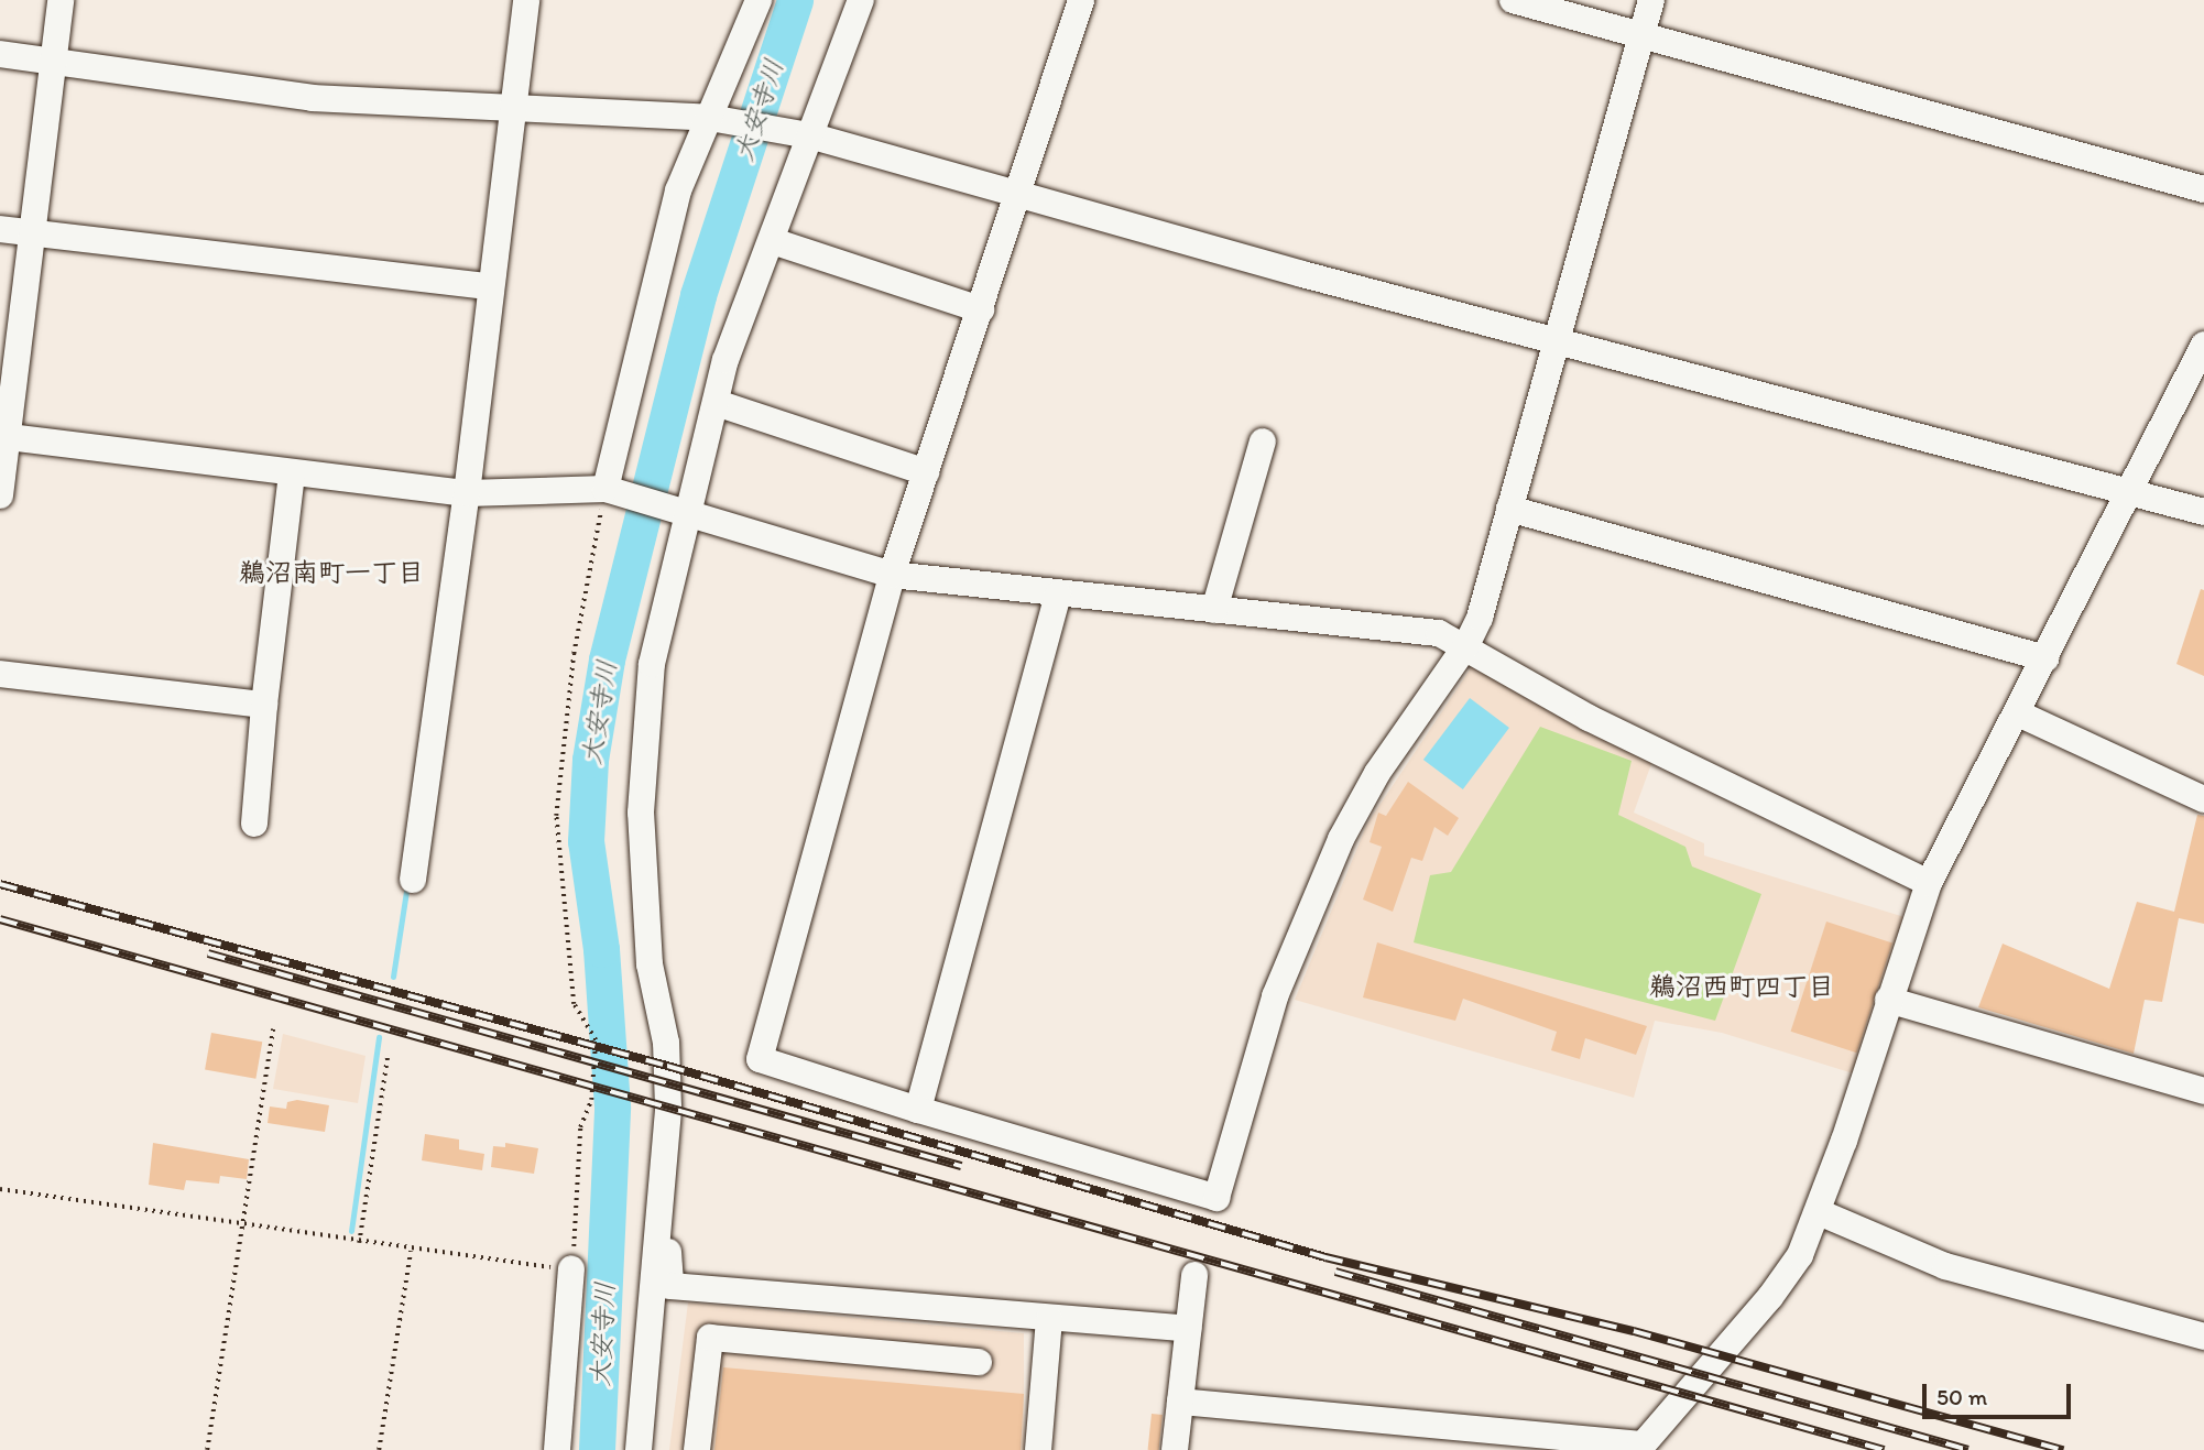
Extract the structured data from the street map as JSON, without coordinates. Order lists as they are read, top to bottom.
{
  "districts": ["鵜沼南町一丁目", "鵜沼西町四丁目"],
  "water": ["大安寺川"],
  "scale_bar": "50 m"
}
